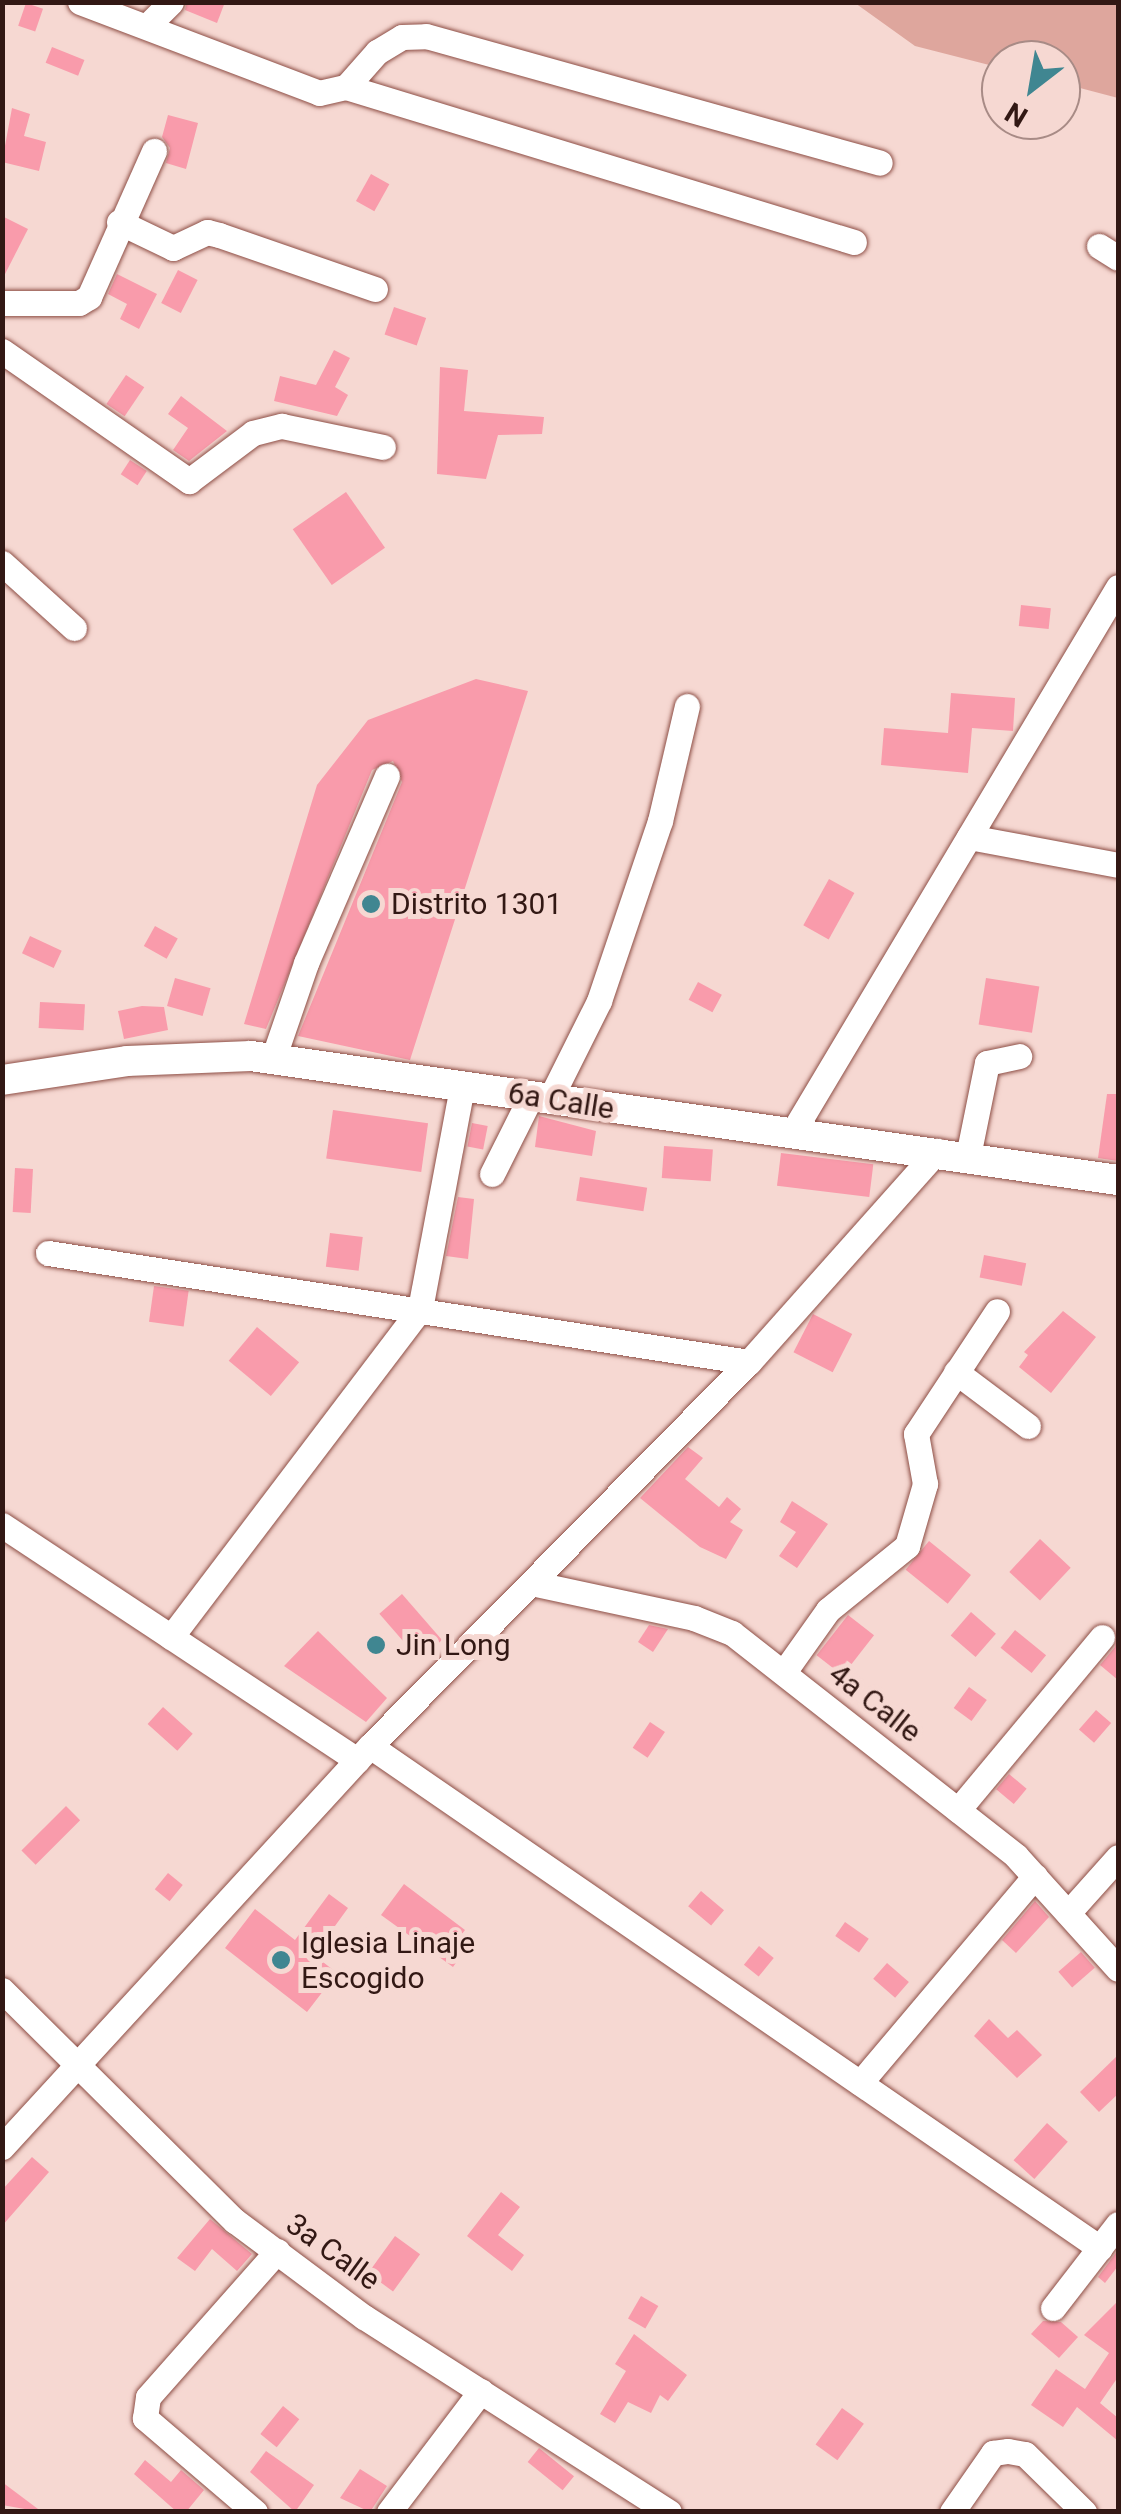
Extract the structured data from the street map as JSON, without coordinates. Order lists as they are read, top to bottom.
{
  "streets": {
    "main road": ["6a Calle"],
    "street": ["4a Calle", "3a Calle"]
  },
  "places": ["Distrito 1301", "Jin Long", "Iglesia Linaje Escogido"],
  "north": "bottom left"
}
